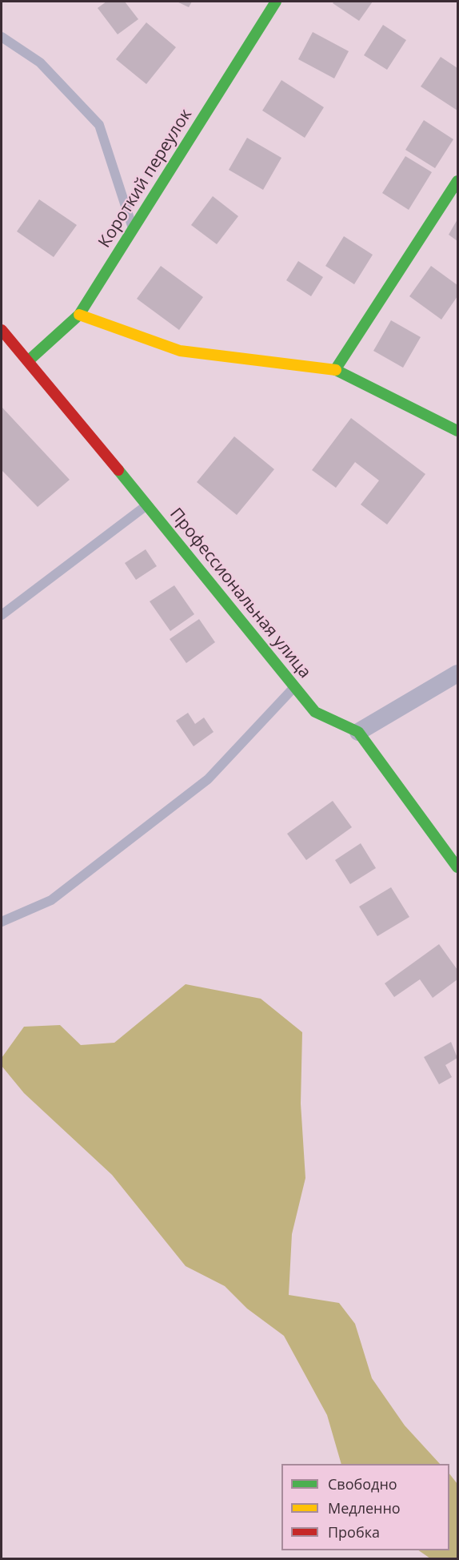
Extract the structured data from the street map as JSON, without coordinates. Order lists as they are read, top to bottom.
{
  "streets": {
    "street": ["Короткий переулок", "Профессиональная улица"]
  },
  "crossings": [
    ["Короткий переулок", "Профессиональная улица"]
  ],
  "legend": ["Свободно", "Медленно", "Пробка"]
}
